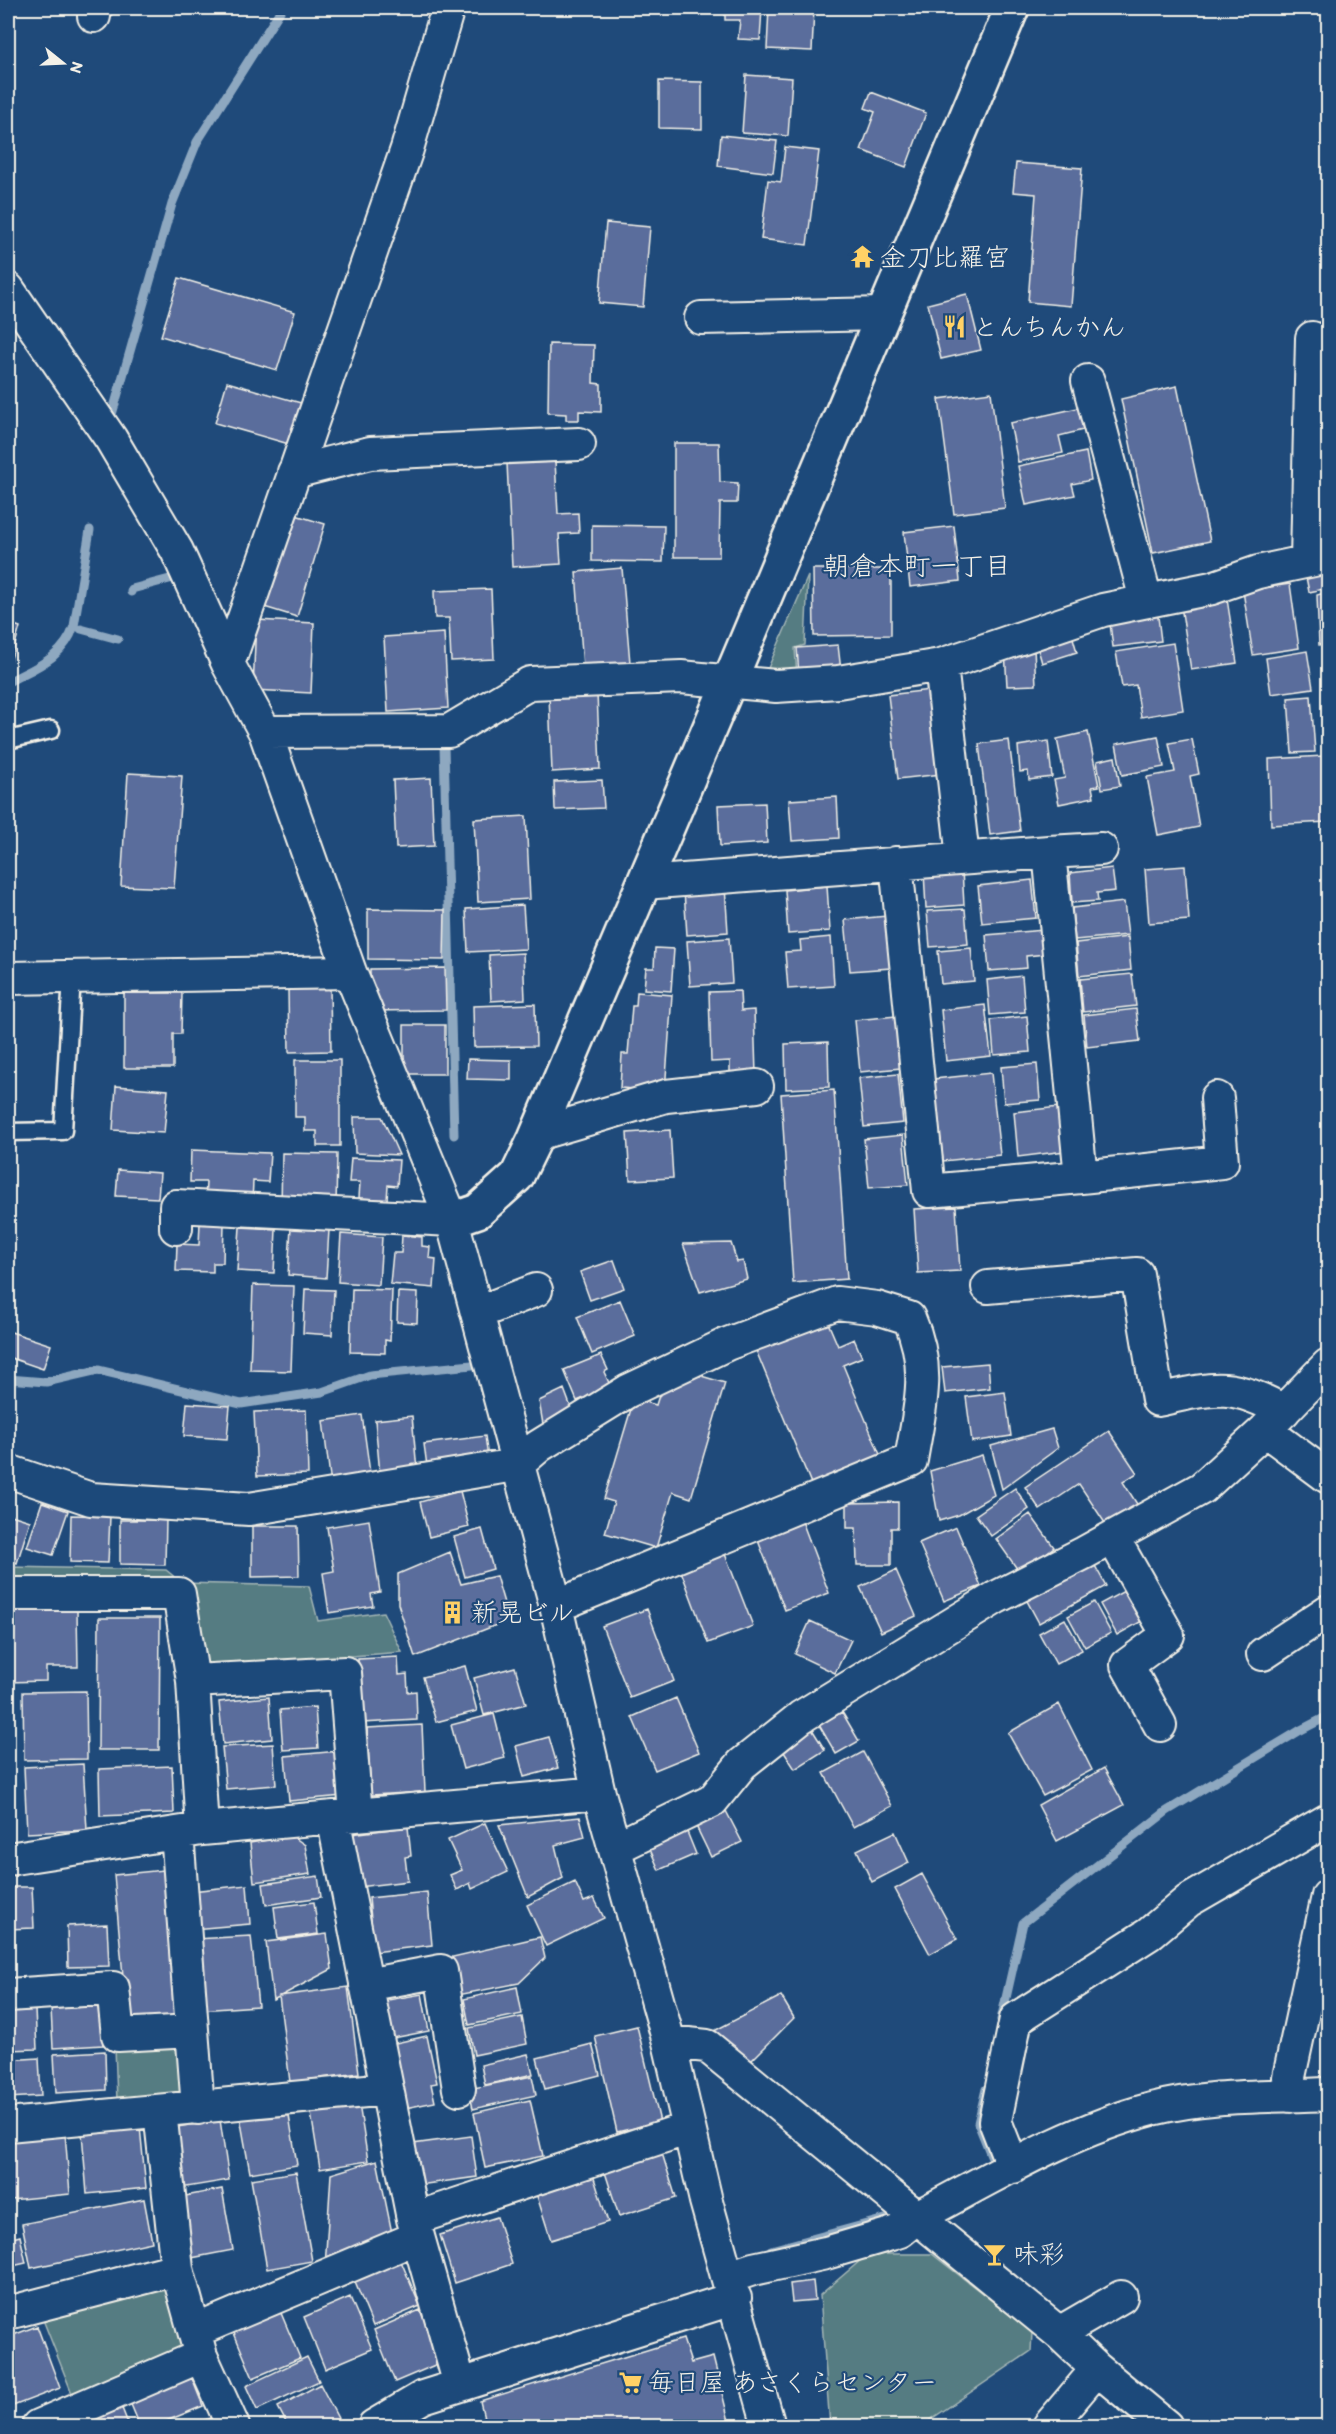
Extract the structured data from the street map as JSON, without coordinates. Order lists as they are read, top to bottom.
{
  "districts": ["朝倉本町一丁目"],
  "places": {
    "temple": ["金刀比羅宮"],
    "restaurant": ["とんちんかん"],
    "building": ["新晃ビル"],
    "bar": ["味彩"],
    "supermarket": ["毎日屋 あさくらセンター"]
  },
  "north": "right"
}
